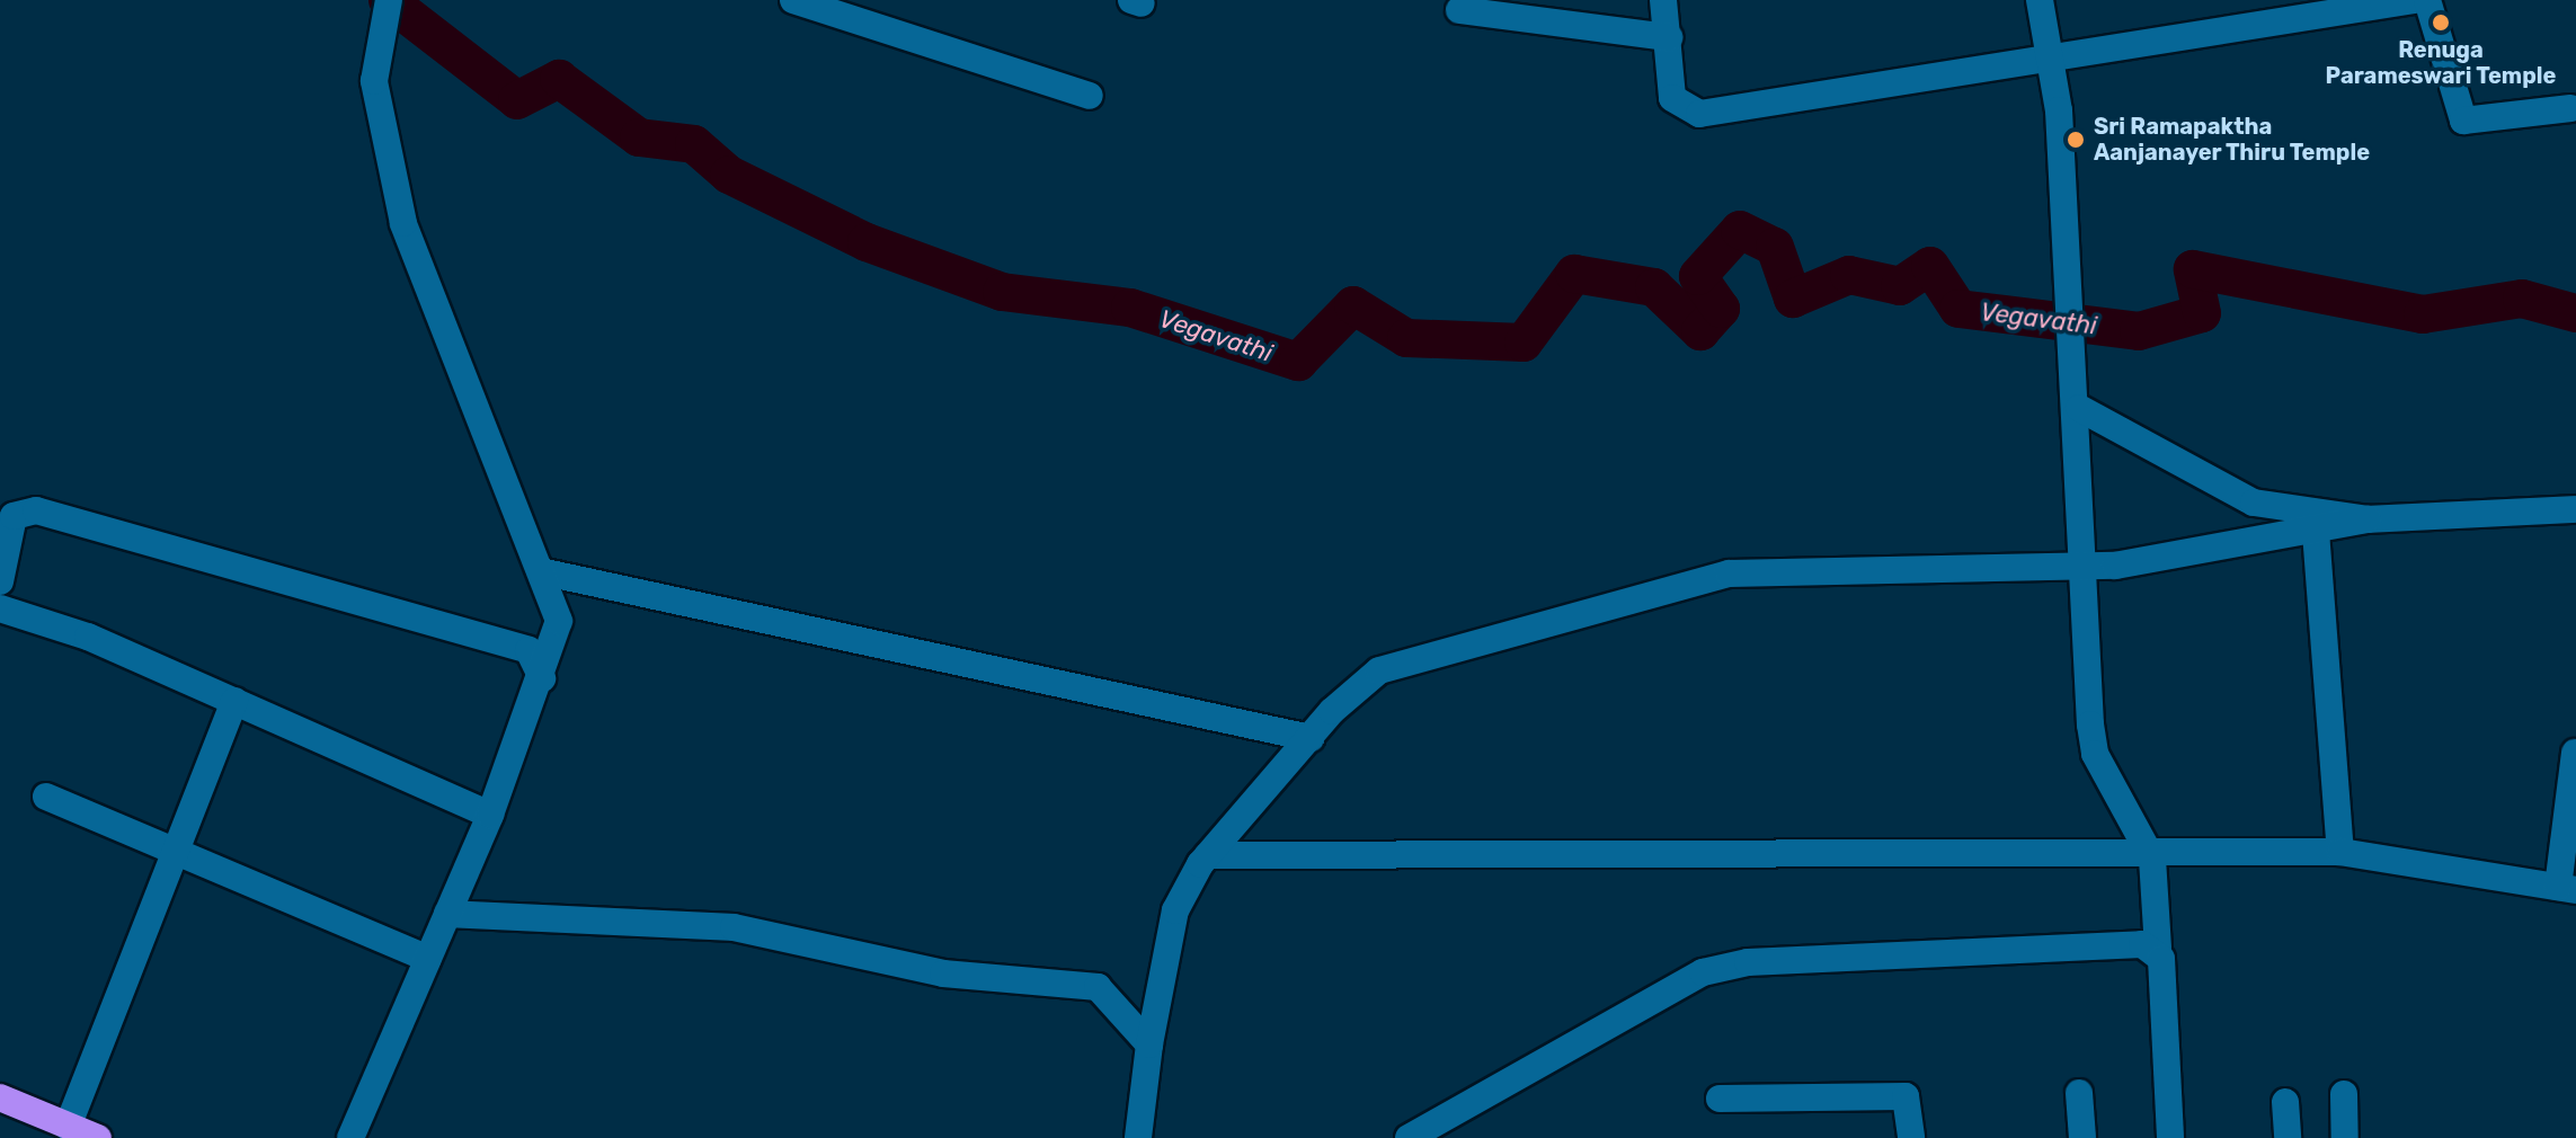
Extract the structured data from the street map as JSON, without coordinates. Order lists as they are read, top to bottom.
{
  "water": ["Vegavathi"],
  "places": ["Renuga Parameswari Temple", "Sri Ramapaktha Aanjanayer Thiru Temple"]
}
